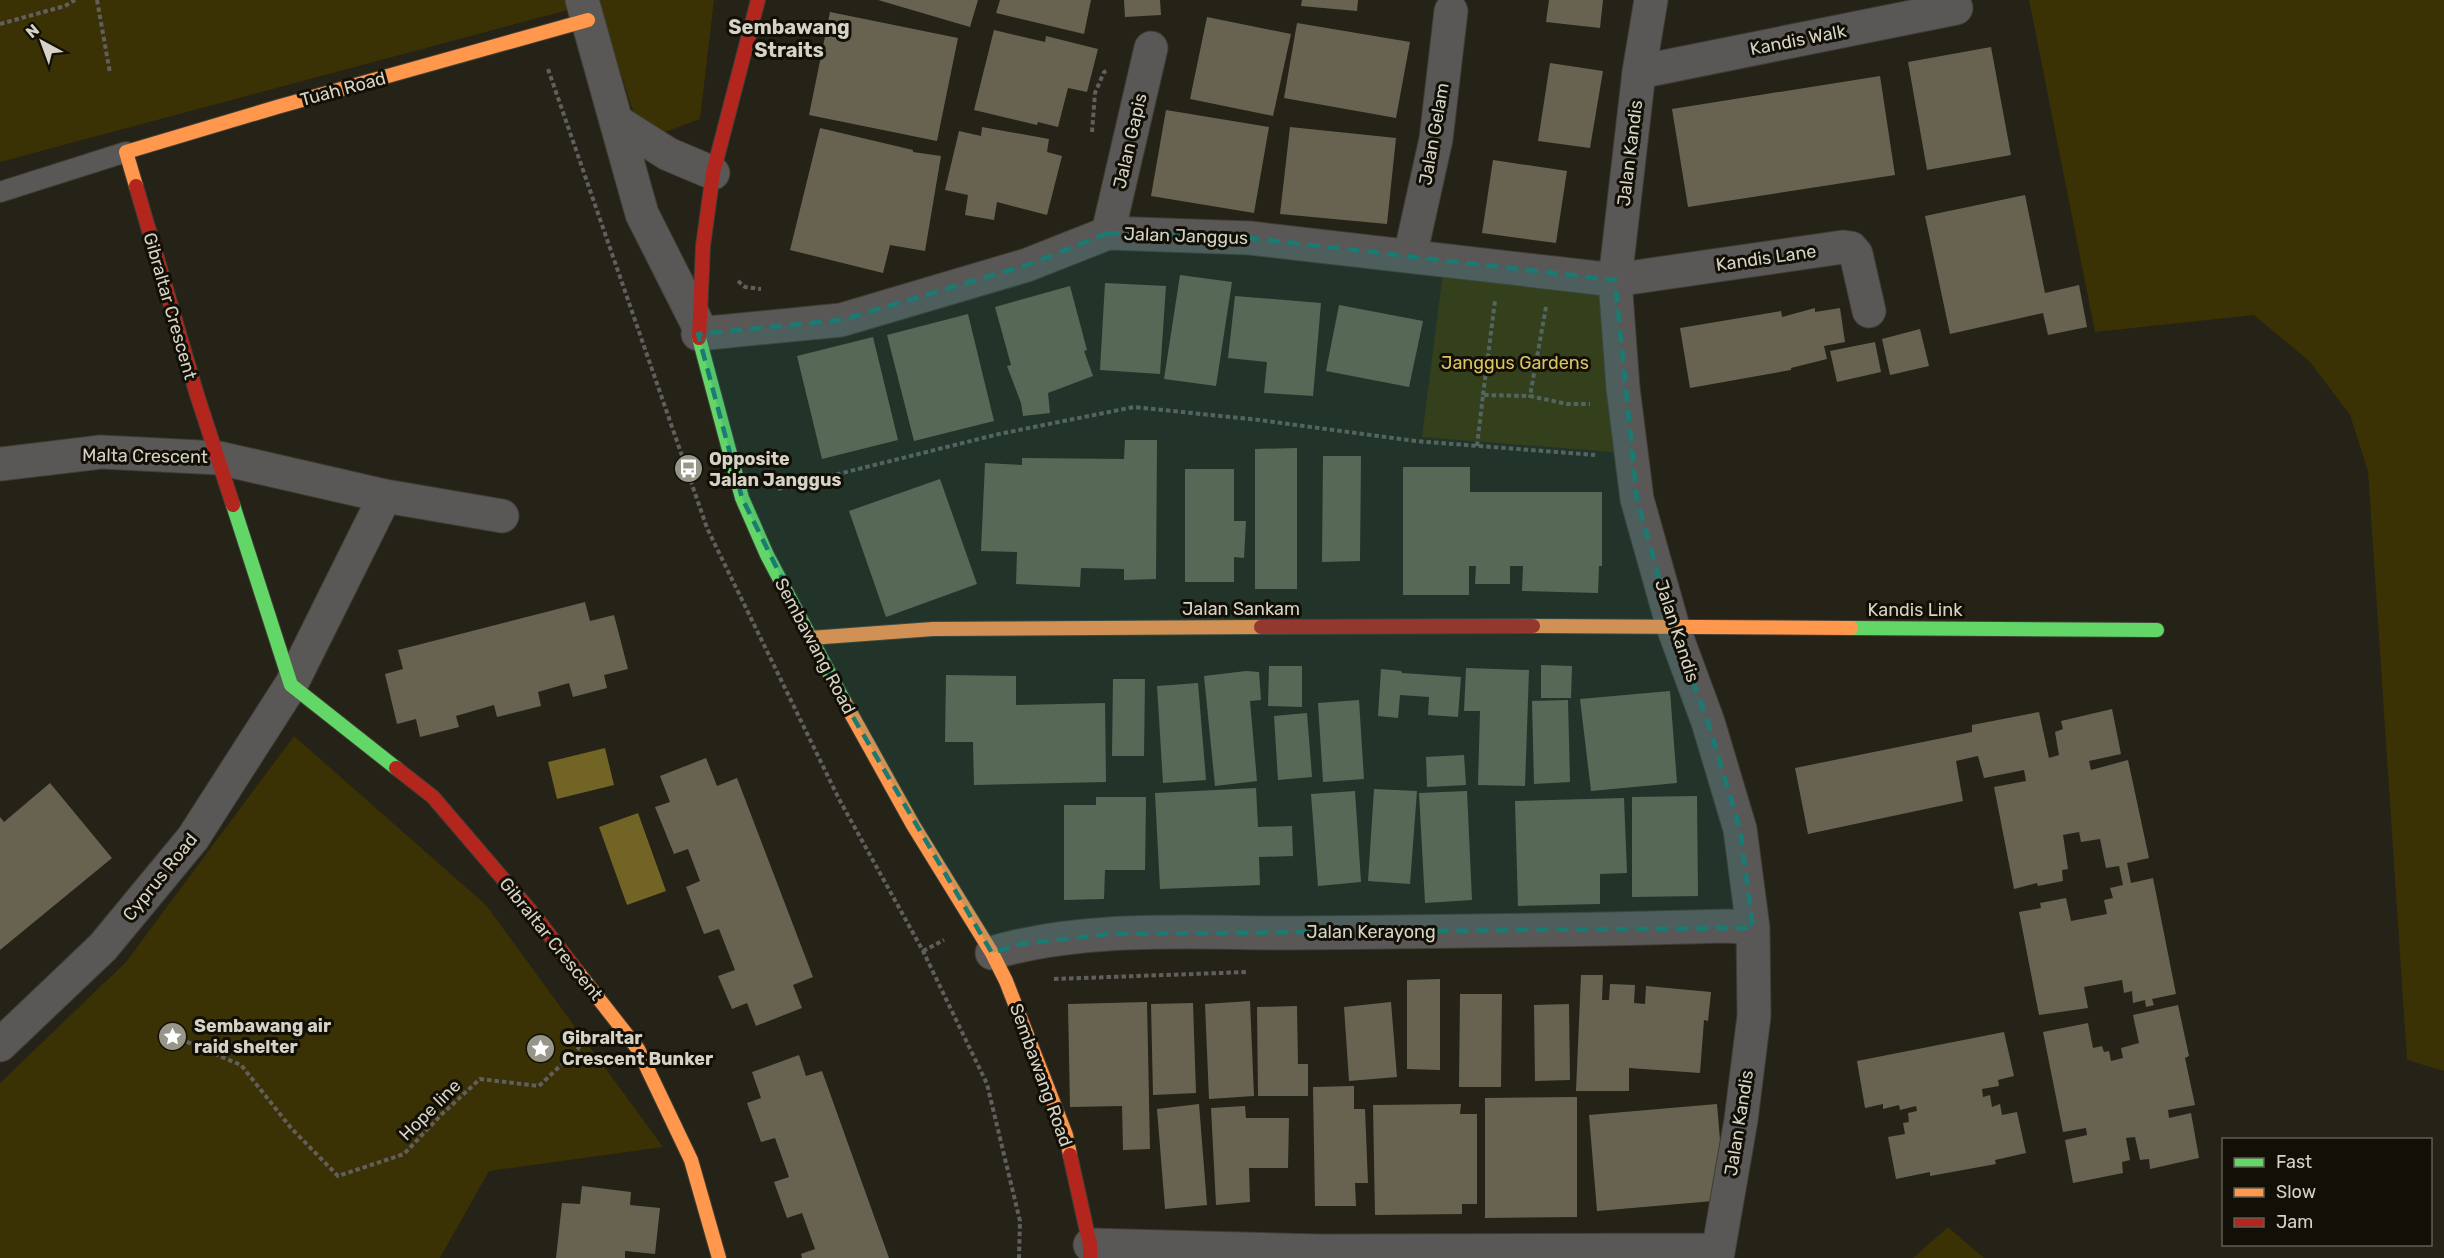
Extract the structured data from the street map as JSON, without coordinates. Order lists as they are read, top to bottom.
{
  "streets": {
    "street": [
      "Kandis Walk",
      "Tuah Road",
      "Jalan Gelam",
      "Jalan Gapis",
      "Jalan Kandis",
      "Jalan Janggus",
      "Kandis Lane",
      "Gibraltar Crescent",
      "Malta Crescent",
      "Jalan Sankam",
      "Kandis Link",
      "Sembawang Road",
      "Cyprus Road",
      "Jalan Kerayong"
    ],
    "path": ["Hope line"]
  },
  "crossings": [
    ["Kandis Walk", "Jalan Kandis"],
    ["Tuah Road", "Jalan Janggus"],
    ["Tuah Road", "Gibraltar Crescent"],
    ["Tuah Road", "Sembawang Road"],
    ["Jalan Gelam", "Jalan Janggus"],
    ["Jalan Gapis", "Jalan Janggus"],
    ["Jalan Kandis", "Jalan Janggus"],
    ["Jalan Kandis", "Kandis Lane"],
    ["Jalan Kandis", "Jalan Sankam"],
    ["Jalan Kandis", "Kandis Link"],
    ["Jalan Kandis", "Jalan Kerayong"],
    ["Jalan Janggus", "Kandis Lane"],
    ["Jalan Janggus", "Sembawang Road"],
    ["Gibraltar Crescent", "Malta Crescent"],
    ["Gibraltar Crescent", "Cyprus Road"],
    ["Gibraltar Crescent", "Hope line"],
    ["Jalan Sankam", "Kandis Link"],
    ["Jalan Sankam", "Sembawang Road"],
    ["Sembawang Road", "Jalan Kerayong"]
  ],
  "districts": ["Sembawang Straits"],
  "parks": ["Janggus Gardens"],
  "places": {
    "bus stop": ["Opposite Jalan Janggus"],
    "place": ["Sembawang air raid shelter", "Gibraltar Crescent Bunker"]
  },
  "legend": ["Fast", "Slow", "Jam"],
  "north": "top left"
}
